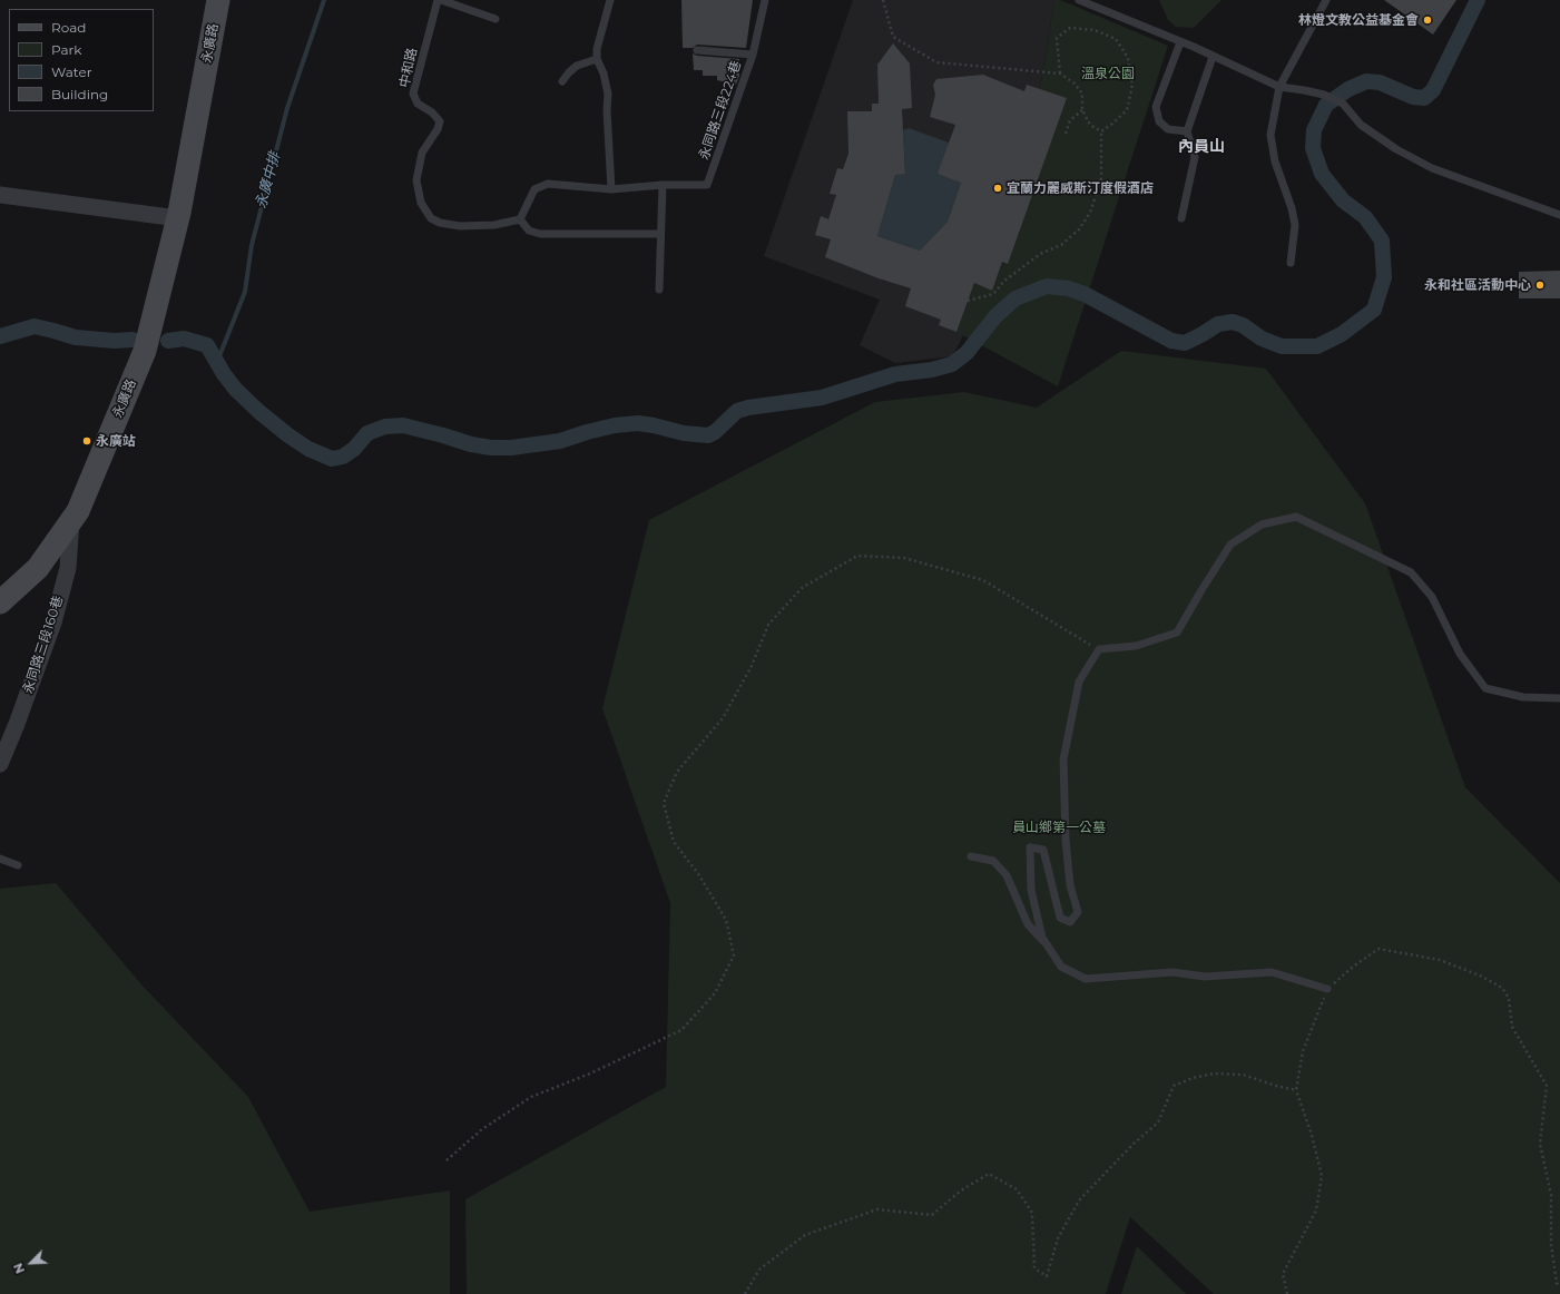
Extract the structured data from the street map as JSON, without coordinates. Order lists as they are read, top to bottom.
{
  "streets": {
    "street": ["永廣路", "永同路三段160巷"],
    "lane": ["中和路", "永同路三段224巷"]
  },
  "crossings": [
    ["永廣路", "永同路三段160巷"]
  ],
  "districts": ["內員山"],
  "water": ["永廣中排"],
  "parks": ["溫泉公園", "員山鄉第一公墓"],
  "places": [
    "林燈文教公益基金會",
    "宜蘭力麗威斯汀度假酒店",
    "永和社區活動中心",
    "永廣站"
  ],
  "legend": [
    "Road",
    "Park",
    "Water",
    "Building"
  ],
  "north": "bottom left"
}
